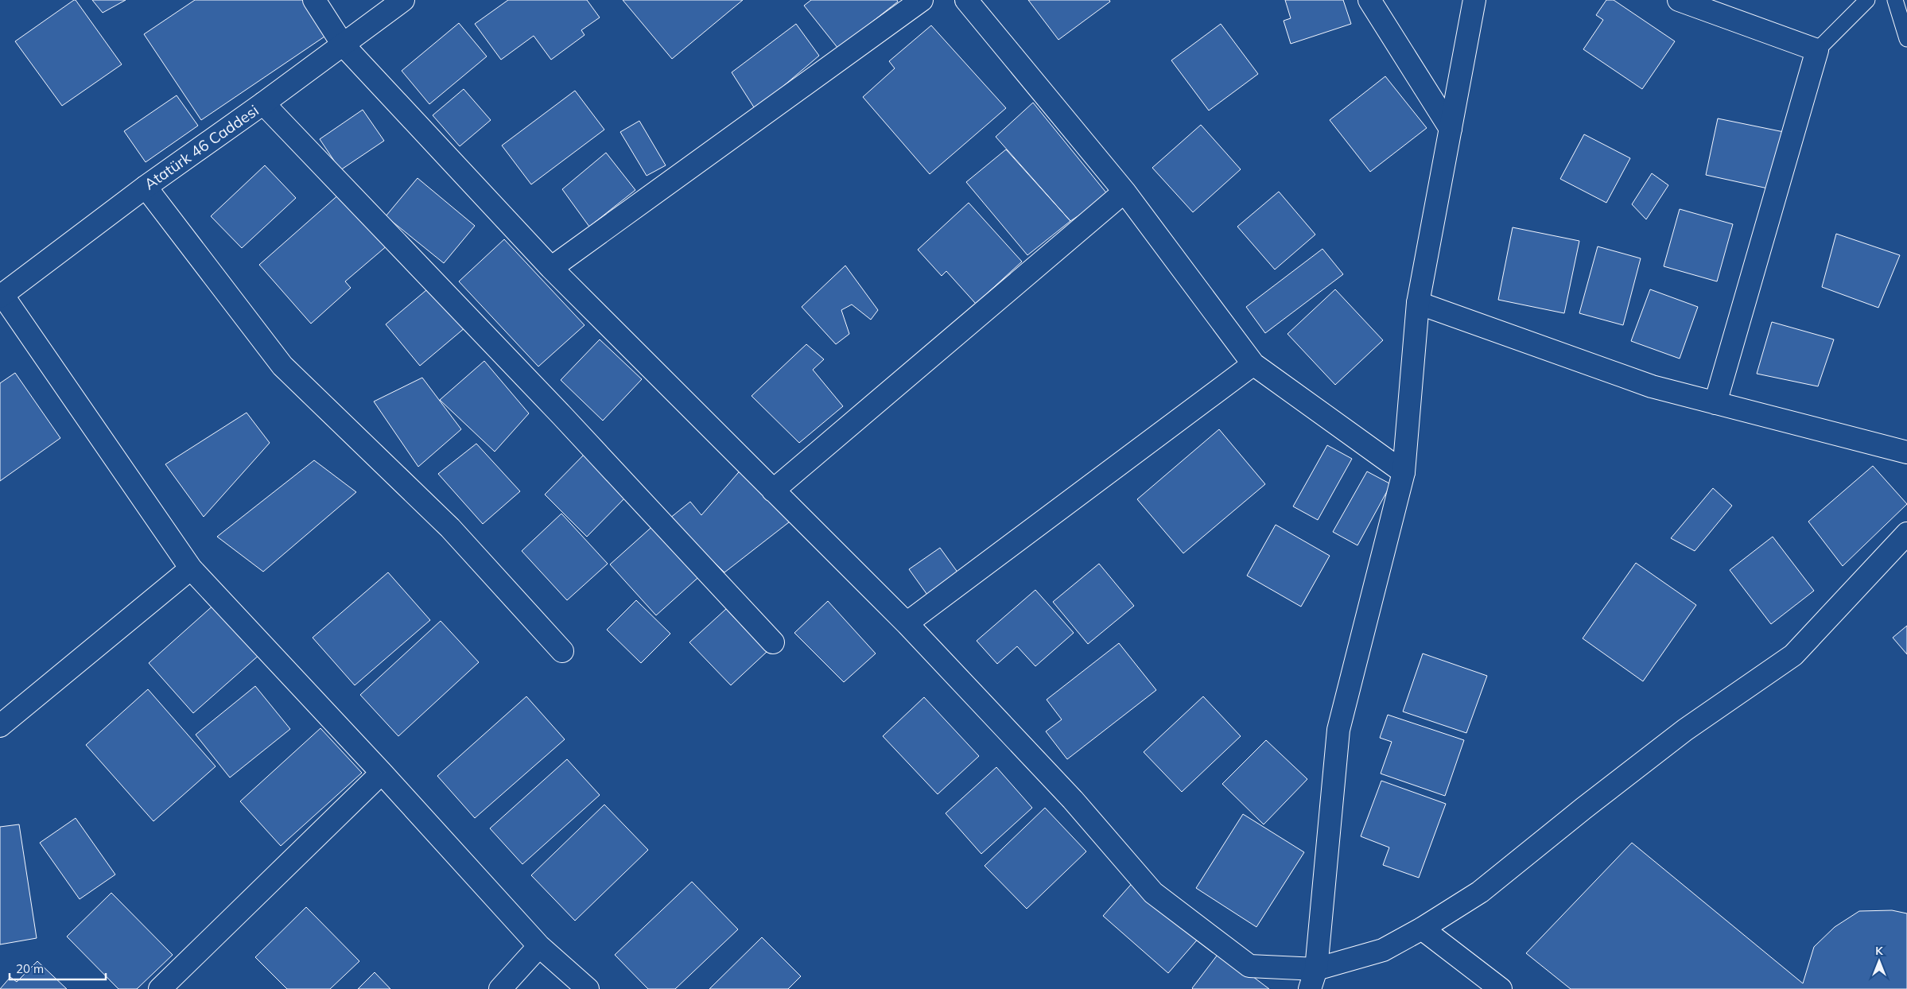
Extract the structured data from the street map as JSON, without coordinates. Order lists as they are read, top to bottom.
{
  "streets": {
    "street": ["Atatürk 46 Caddesi"]
  },
  "scale_bar": "20 m",
  "north": "top"
}
